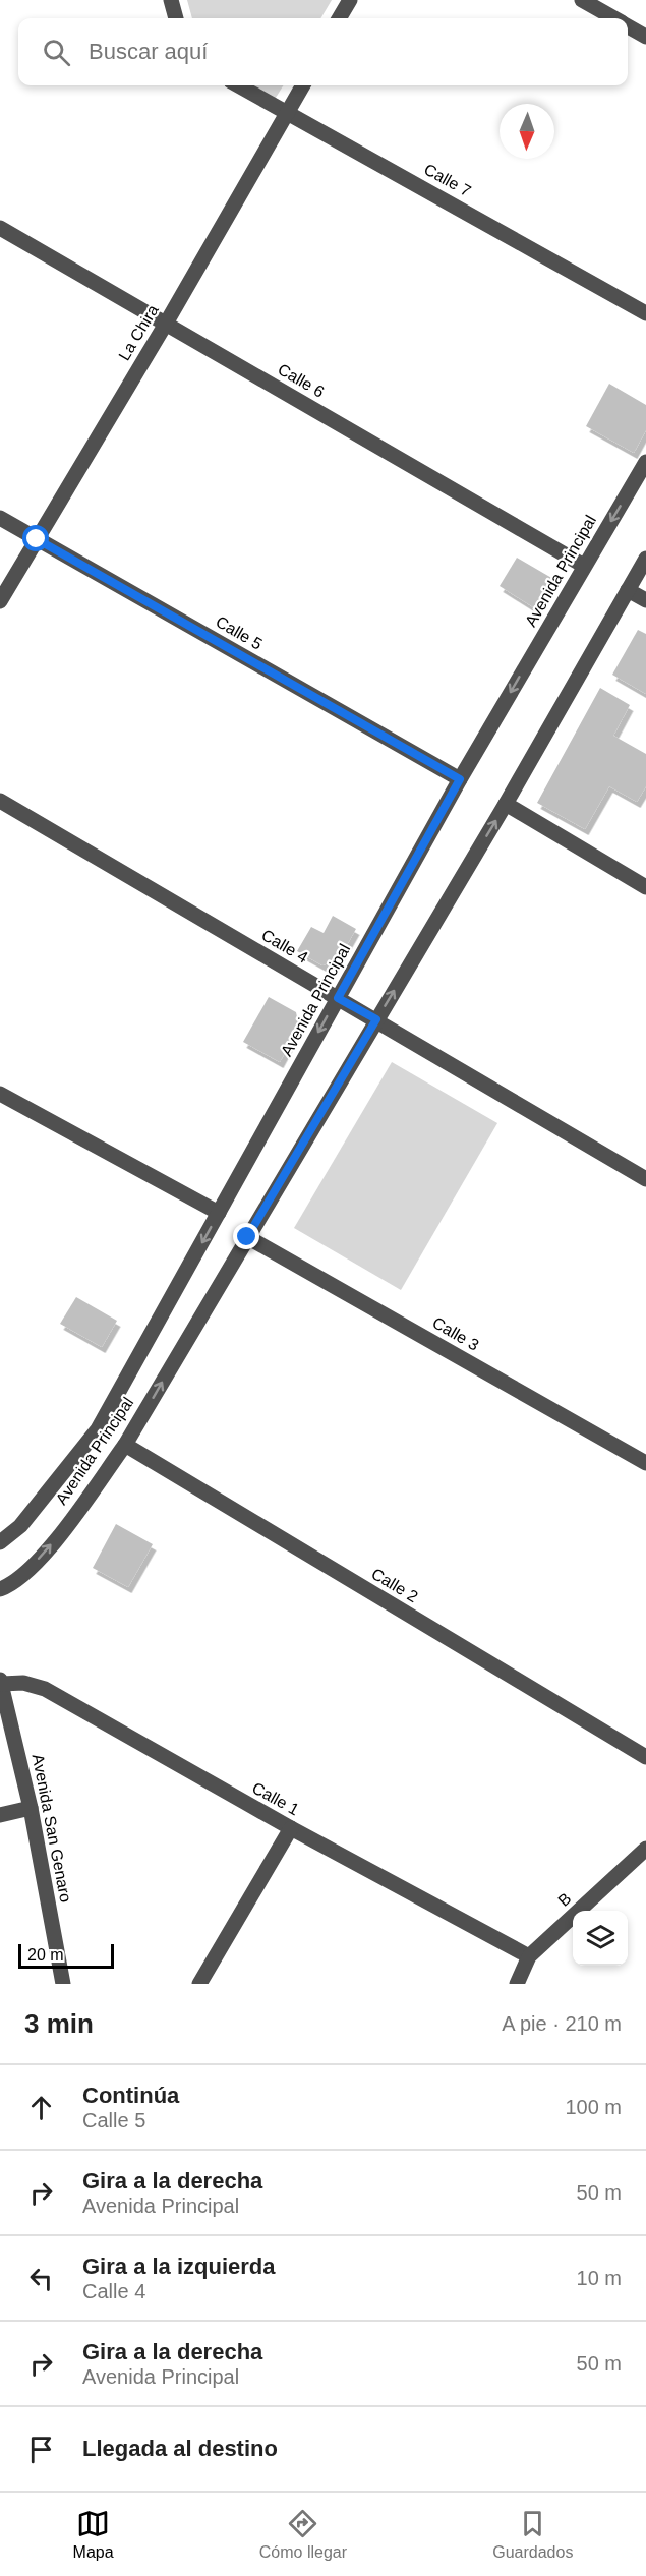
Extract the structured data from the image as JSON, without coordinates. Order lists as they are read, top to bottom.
{
  "streets": {
    "street": [
      "Calle 7",
      "La Chira",
      "Calle 6",
      "Avenida Principal",
      "Calle 5",
      "Calle 4",
      "Calle 3",
      "Calle 2",
      "Calle 1",
      "Avenida San Genaro",
      "B"
    ]
  },
  "crossings": [
    ["Calle 7", "La Chira"],
    ["La Chira", "Calle 6"],
    ["La Chira", "Calle 5"],
    ["Calle 6", "Avenida Principal"],
    ["Avenida Principal", "Calle 5"],
    ["Avenida Principal", "Calle 4"],
    ["Avenida Principal", "Calle 3"],
    ["Avenida Principal", "Calle 2"],
    ["Calle 1", "Avenida San Genaro"],
    ["Calle 1", "B"]
  ],
  "scale_bar": "20 m",
  "north": "bottom",
  "page": {
    "search": "Buscar aquí",
    "scale": "20 m",
    "heading": ["3 min", "A pie · 210 m"],
    "list": [
      ["Continúa", "Calle 5", "100 m"],
      ["Gira a la derecha", "Avenida Principal", "50 m"],
      ["Gira a la izquierda", "Calle 4", "10 m"],
      ["Gira a la derecha", "Avenida Principal", "50 m"],
      "Llegada al destino"
    ],
    "nav": ["Mapa", "Cómo llegar", "Guardados"]
  }
}
